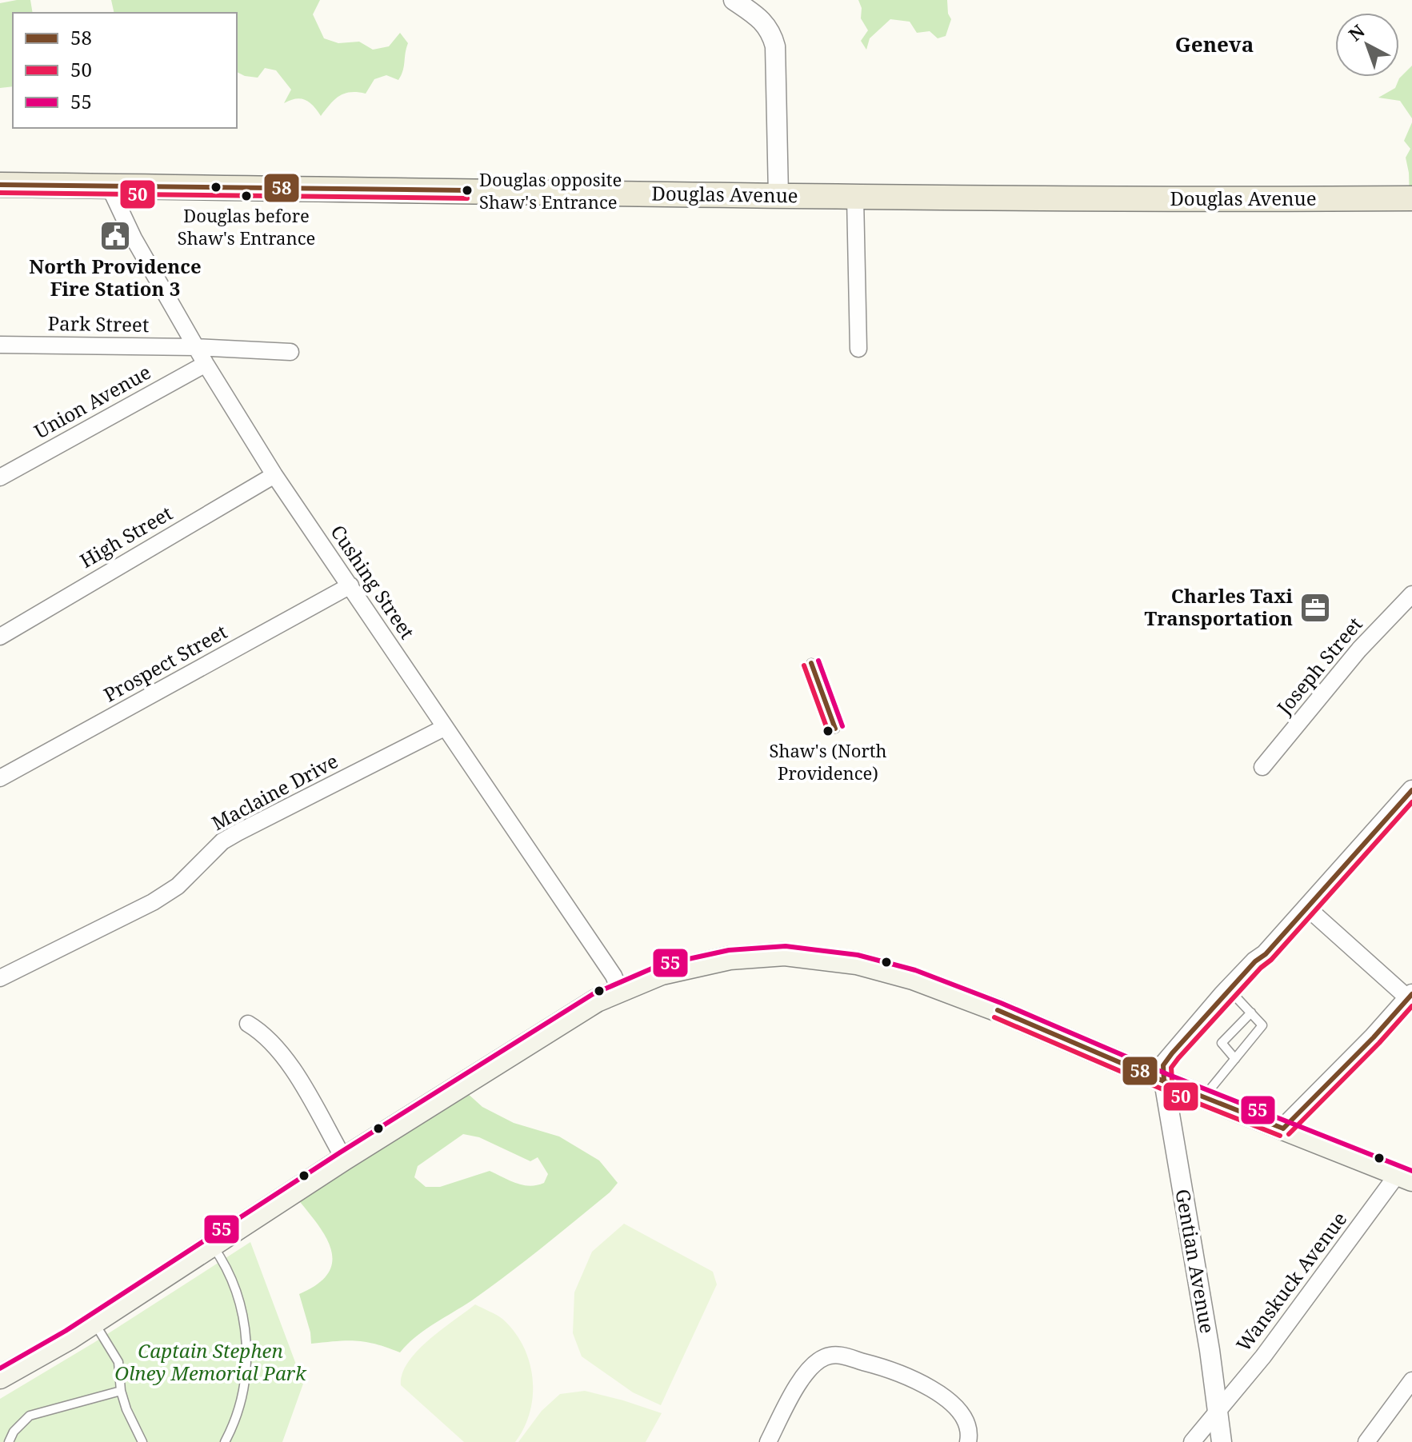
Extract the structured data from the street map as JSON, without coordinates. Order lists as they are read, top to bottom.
{
  "streets": {
    "main road": ["Douglas Avenue"],
    "street": [
      "Park Street",
      "Union Avenue",
      "High Street",
      "Cushing Street",
      "Prospect Street",
      "Joseph Street",
      "Maclaine Drive",
      "Gentian Avenue",
      "Wanskuck Avenue"
    ]
  },
  "crossings": [
    ["Douglas Avenue", "Cushing Street"],
    ["Park Street", "Cushing Street"],
    ["Union Avenue", "Cushing Street"],
    ["High Street", "Cushing Street"],
    ["Cushing Street", "Prospect Street"],
    ["Cushing Street", "Maclaine Drive"],
    ["Gentian Avenue", "Wanskuck Avenue"]
  ],
  "districts": ["Geneva"],
  "parks": ["Captain Stephen Olney Memorial Park"],
  "places": {
    "other": ["Douglas opposite Shaw's Entrance", "Douglas before Shaw's Entrance", "Shaw's (North Providence)"],
    "public building": ["North Providence Fire Station 3"],
    "office": ["Charles Taxi Transportation"]
  },
  "lines": ["transit line 58", "transit line 50", "transit line 55"],
  "legend": ["58", "50", "55"],
  "north": "top left"
}
